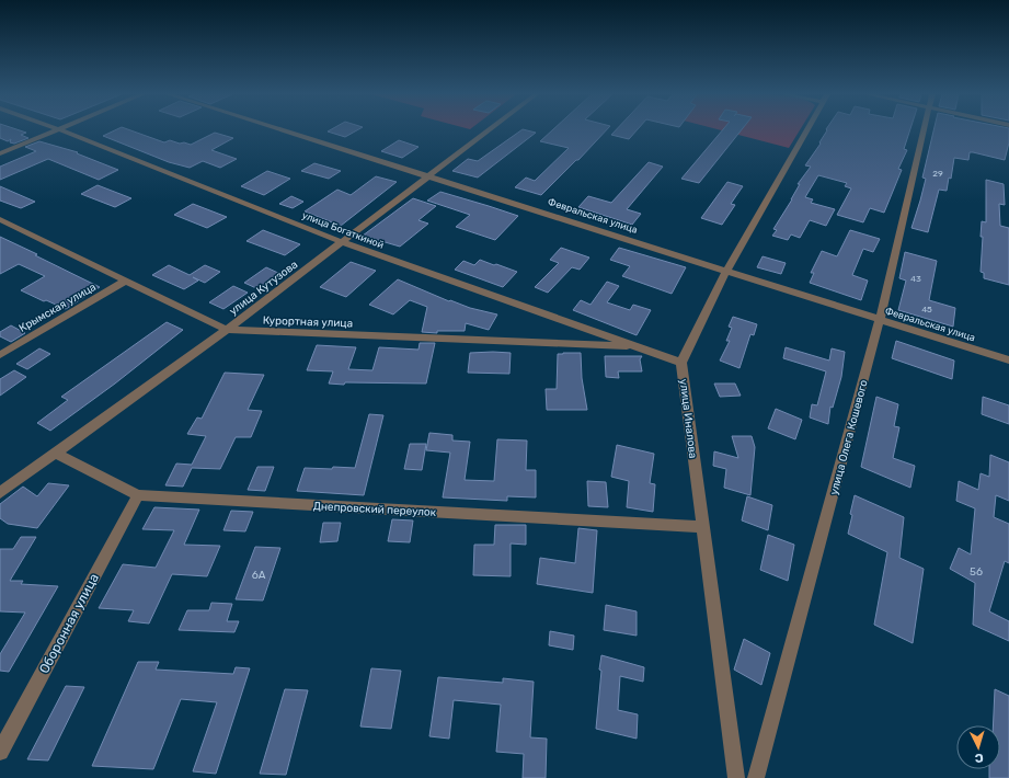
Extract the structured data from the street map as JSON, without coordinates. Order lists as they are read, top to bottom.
{
  "streets": {
    "street": [
      "Февральская улица",
      "улица Богаткиной",
      "улица Кутузова",
      "Крымская улица",
      "Курортная улица",
      "улица Иналова",
      "улица Олега Кошевого",
      "Днепровский переулок",
      "Оборонная улица"
    ]
  },
  "crossings": [
    ["Февральская улица", "улица Кутузова"],
    ["Февральская улица", "улица Иналова"],
    ["Февральская улица", "улица Олега Кошевого"],
    ["улица Богаткиной", "улица Кутузова"],
    ["улица Богаткиной", "Курортная улица"],
    ["улица Богаткиной", "улица Иналова"],
    ["улица Кутузова", "Курортная улица"],
    ["улица Кутузова", "Днепровский переулок"],
    ["Крымская улица", "Курортная улица"],
    ["улица Иналова", "Днепровский переулок"],
    ["Днепровский переулок", "Оборонная улица"]
  ],
  "house_numbers": [
    "29",
    "43",
    "45",
    "56",
    "6А"
  ],
  "north": "bottom"
}
